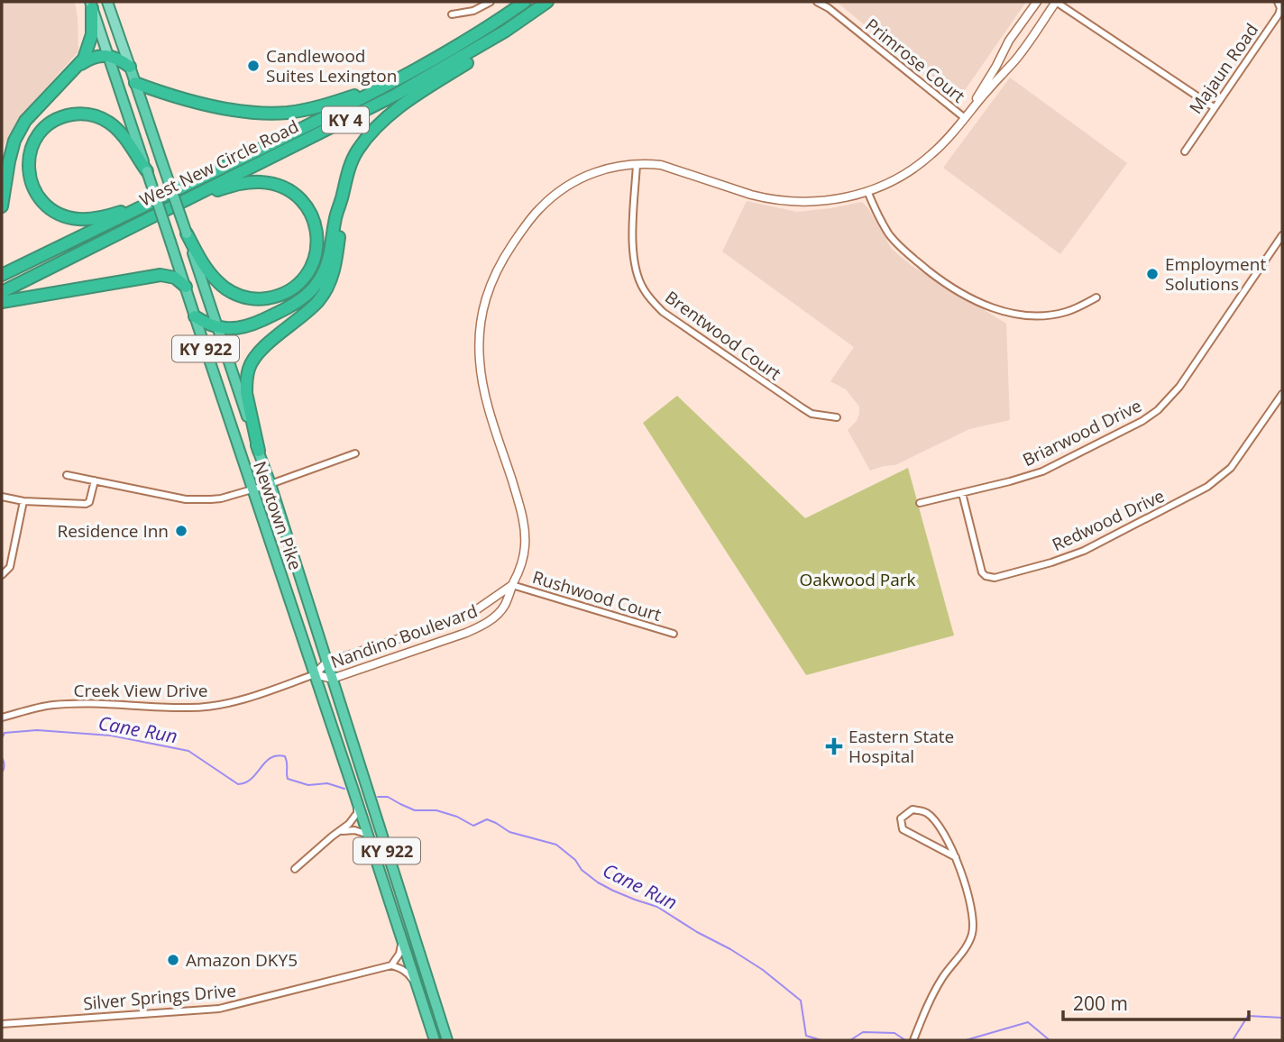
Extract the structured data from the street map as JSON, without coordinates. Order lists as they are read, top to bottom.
{
  "streets": {
    "highway": [
      "KY 4",
      "West New Circle Road",
      "KY 922",
      "Newtown Pike"
    ],
    "street": [
      "Primrose Court",
      "Majaun Road",
      "Brentwood Court",
      "Briarwood Drive",
      "Redwood Drive",
      "Rushwood Court",
      "Nandino Boulevard",
      "Creek View Drive",
      "Silver Springs Drive"
    ]
  },
  "crossings": [
    ["Primrose Court", "Nandino Boulevard"],
    ["Brentwood Court", "Nandino Boulevard"],
    ["Briarwood Drive", "Redwood Drive"],
    ["Newtown Pike", "Nandino Boulevard"],
    ["Newtown Pike", "Creek View Drive"],
    ["Rushwood Court", "Nandino Boulevard"],
    ["Nandino Boulevard", "Creek View Drive"]
  ],
  "water": ["Cane Run"],
  "parks": ["Oakwood Park"],
  "places": {
    "other": [
      "Candlewood Suites Lexington",
      "Employment Solutions",
      "Residence Inn",
      "Amazon DKY5"
    ],
    "health": ["Eastern State Hospital"]
  },
  "scale_bar": "200 m"
}
